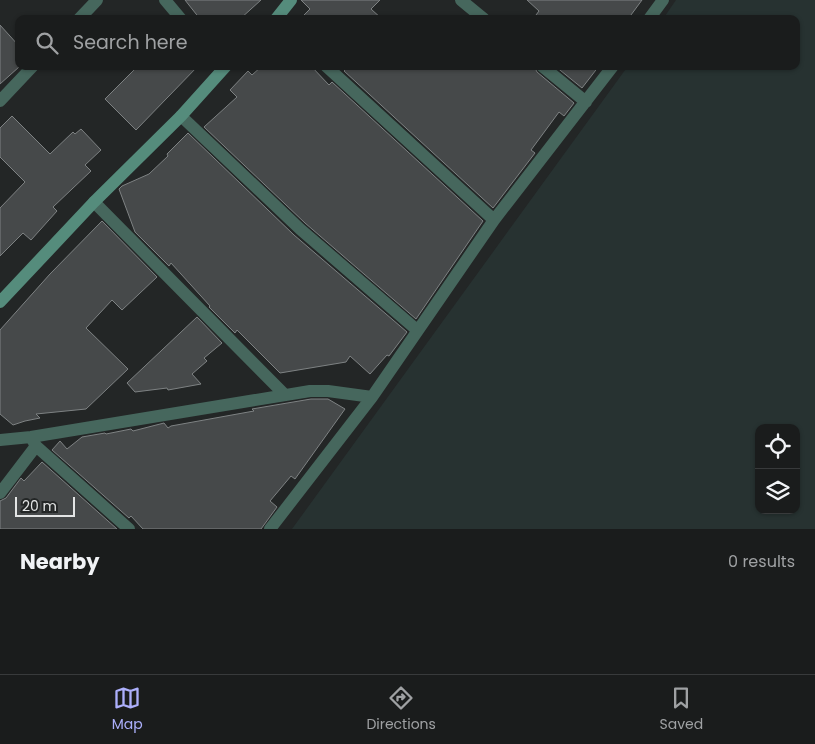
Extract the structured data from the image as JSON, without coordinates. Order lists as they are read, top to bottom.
{
  "scale_bar": "20 m",
  "page": {
    "search": "Search here",
    "scale": "20 m",
    "heading": ["Nearby", "0 results"],
    "nav": ["Map", "Directions", "Saved"]
  }
}
